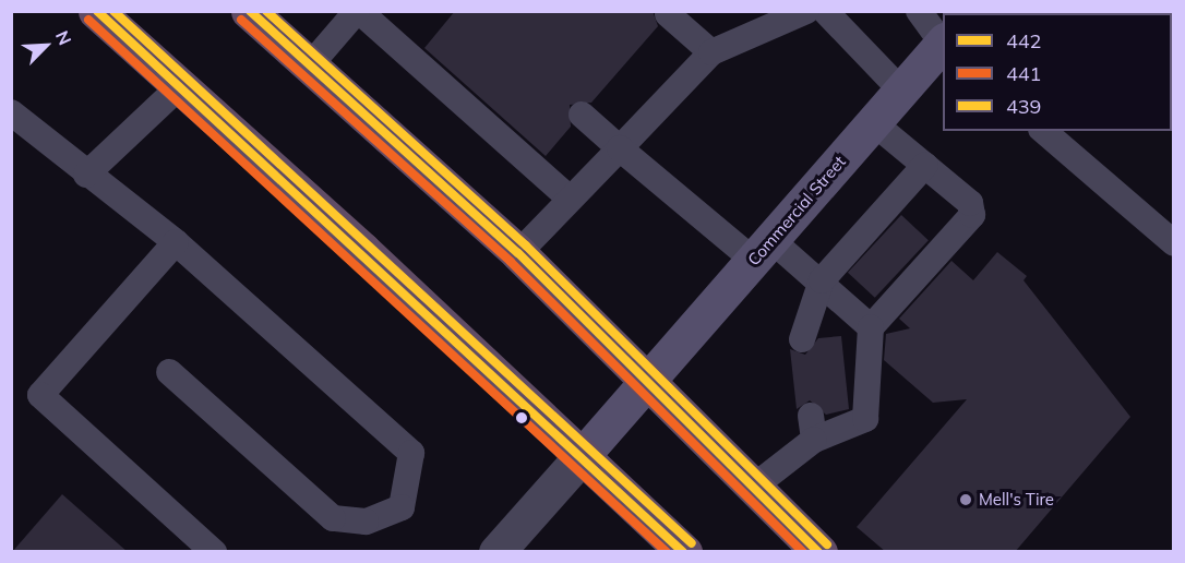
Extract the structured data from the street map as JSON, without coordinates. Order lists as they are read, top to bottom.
{
  "streets": {
    "main road": ["Commercial Street"]
  },
  "places": ["Mell's Tire"],
  "lines": ["transit line 442", "transit line 439", "transit line 441"],
  "legend": ["442", "441", "439"],
  "north": "top right"
}
